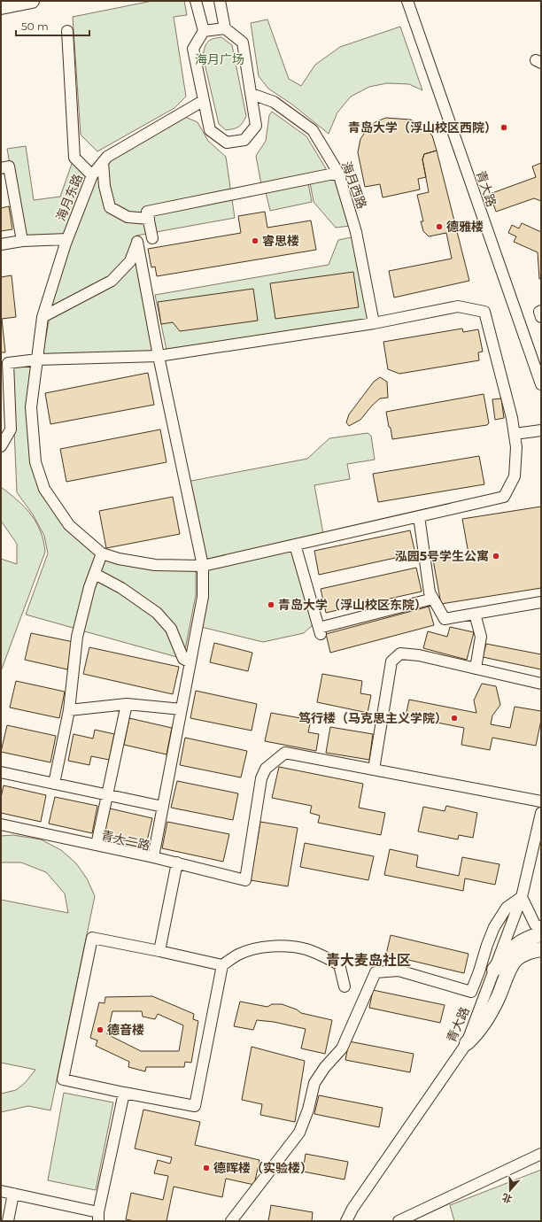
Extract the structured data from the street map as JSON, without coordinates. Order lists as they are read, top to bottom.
{
  "streets": {
    "street": [
      "海月西路",
      "青大路",
      "海月东路",
      "青大二路"
    ]
  },
  "districts": ["青大麦岛社区"],
  "parks": ["海月广场"],
  "places": [
    "青岛大学（浮山校区西院）",
    "德雅楼",
    "睿思楼",
    "泓园5号学生公寓",
    "青岛大学（浮山校区东院）",
    "笃行楼（马克思主义学院）",
    "德音楼",
    "德晖楼（实验楼）"
  ],
  "scale_bar": "50 m",
  "north": "bottom"
}
